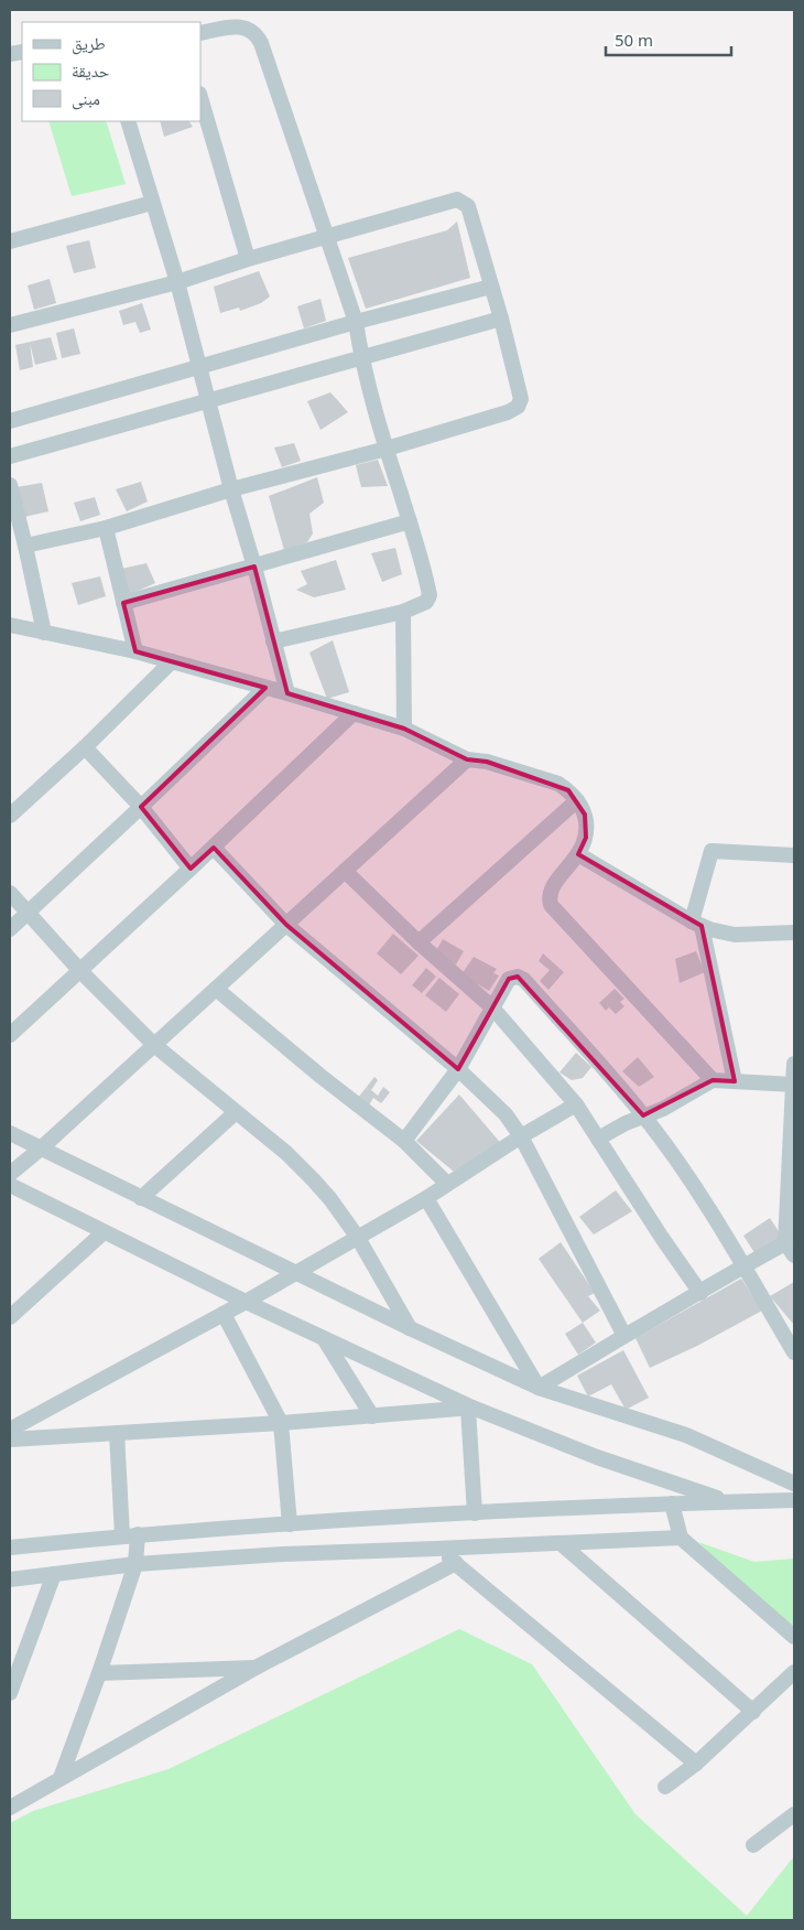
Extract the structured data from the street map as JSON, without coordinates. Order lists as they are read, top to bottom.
{
  "legend": ["طريق", "حديقة", "مبنى"],
  "scale_bar": "50 m"
}
